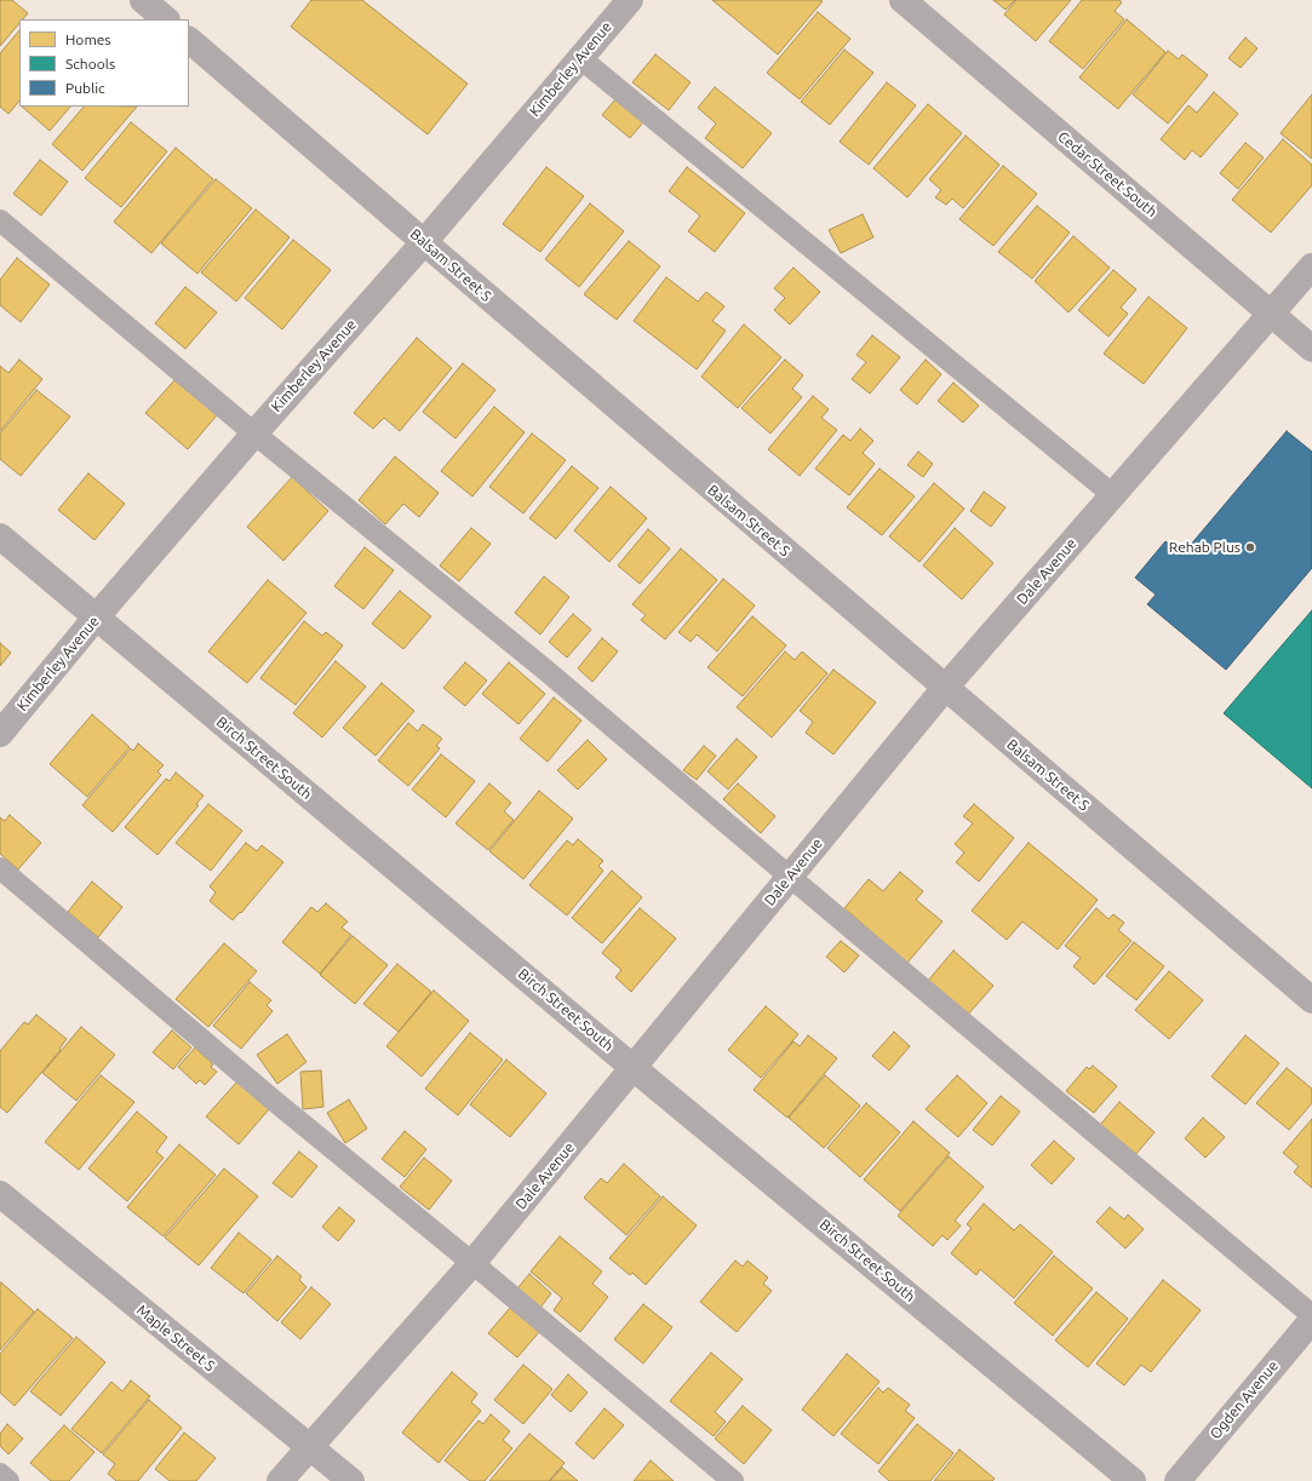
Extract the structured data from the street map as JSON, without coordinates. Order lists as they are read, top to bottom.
{
  "streets": {
    "street": [
      "Kimberley Avenue",
      "Cedar Street South",
      "Balsam Street S",
      "Dale Avenue",
      "Birch Street South",
      "Maple Street S",
      "Ogden Avenue"
    ]
  },
  "crossings": [
    ["Kimberley Avenue", "Balsam Street S"],
    ["Kimberley Avenue", "Birch Street South"],
    ["Cedar Street South", "Dale Avenue"],
    ["Balsam Street S", "Dale Avenue"],
    ["Dale Avenue", "Birch Street South"],
    ["Dale Avenue", "Maple Street S"]
  ],
  "places": ["Rehab Plus"],
  "legend": ["Homes", "Schools", "Public"]
}
